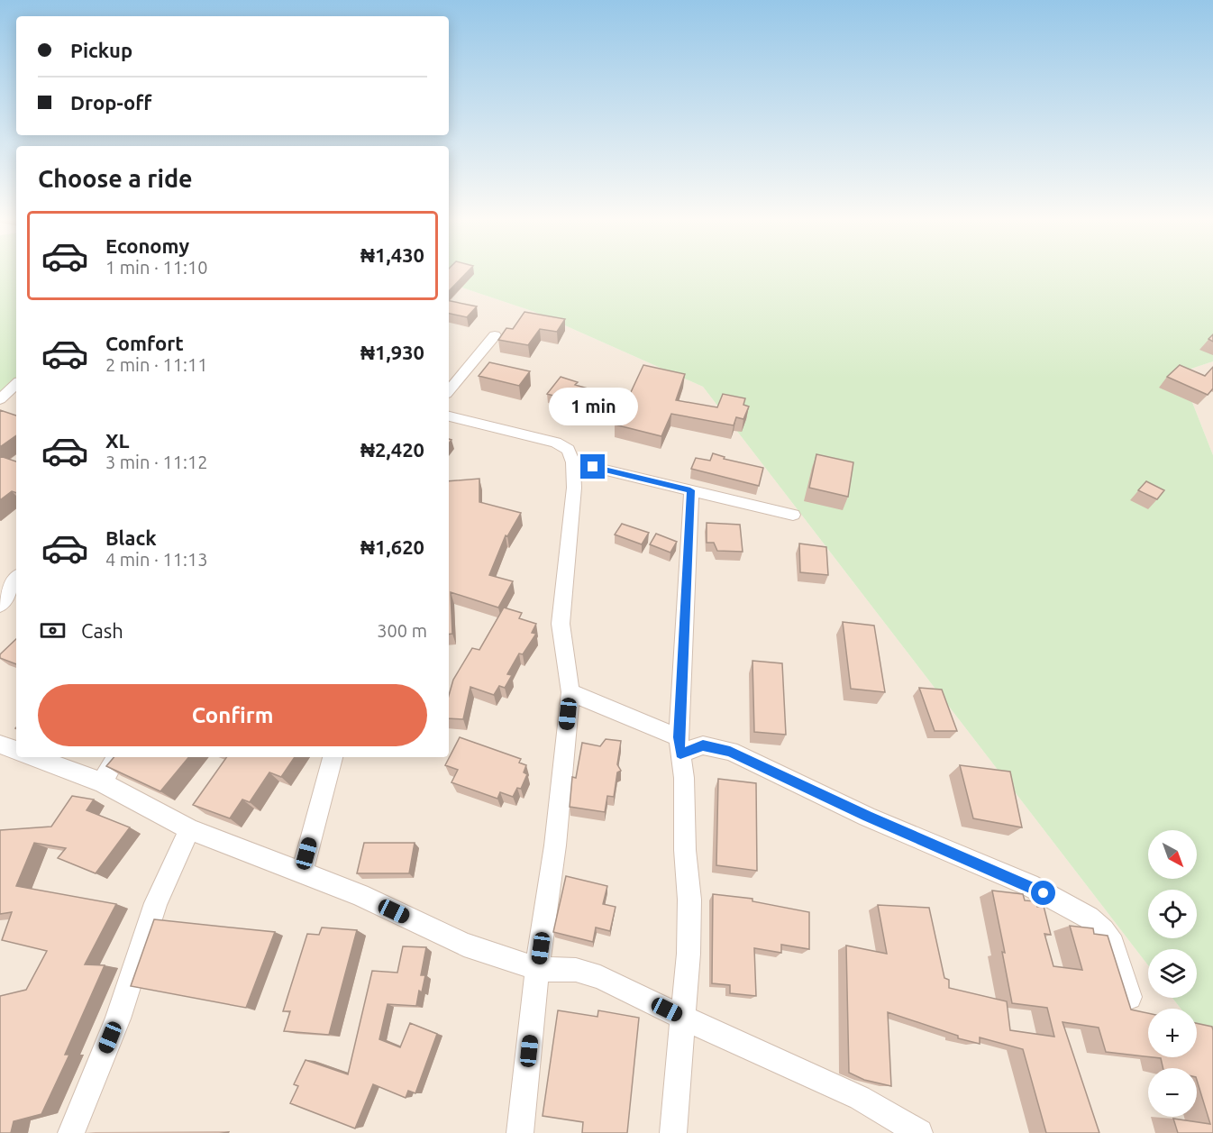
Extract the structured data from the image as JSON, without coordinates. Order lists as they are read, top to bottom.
{
  "north": "bottom right",
  "page": {
    "banner": ["Pickup", "Drop-off"],
    "heading": "Choose a ride",
    "list": [
      {
        "name": "Economy",
        "note": "1 min · 11:10",
        "value": "₦1,430"
      },
      {
        "name": "Comfort",
        "note": "2 min · 11:11",
        "value": "₦1,930"
      },
      {
        "name": "XL",
        "note": "3 min · 11:12",
        "value": "₦2,420"
      },
      {
        "name": "Black",
        "note": "4 min · 11:13",
        "value": "₦1,620"
      }
    ],
    "bubble": "1 min",
    "pay": ["Cash", "300 m"],
    "buttons": "Confirm",
    "map_buttons": ["+", "−"]
  }
}
